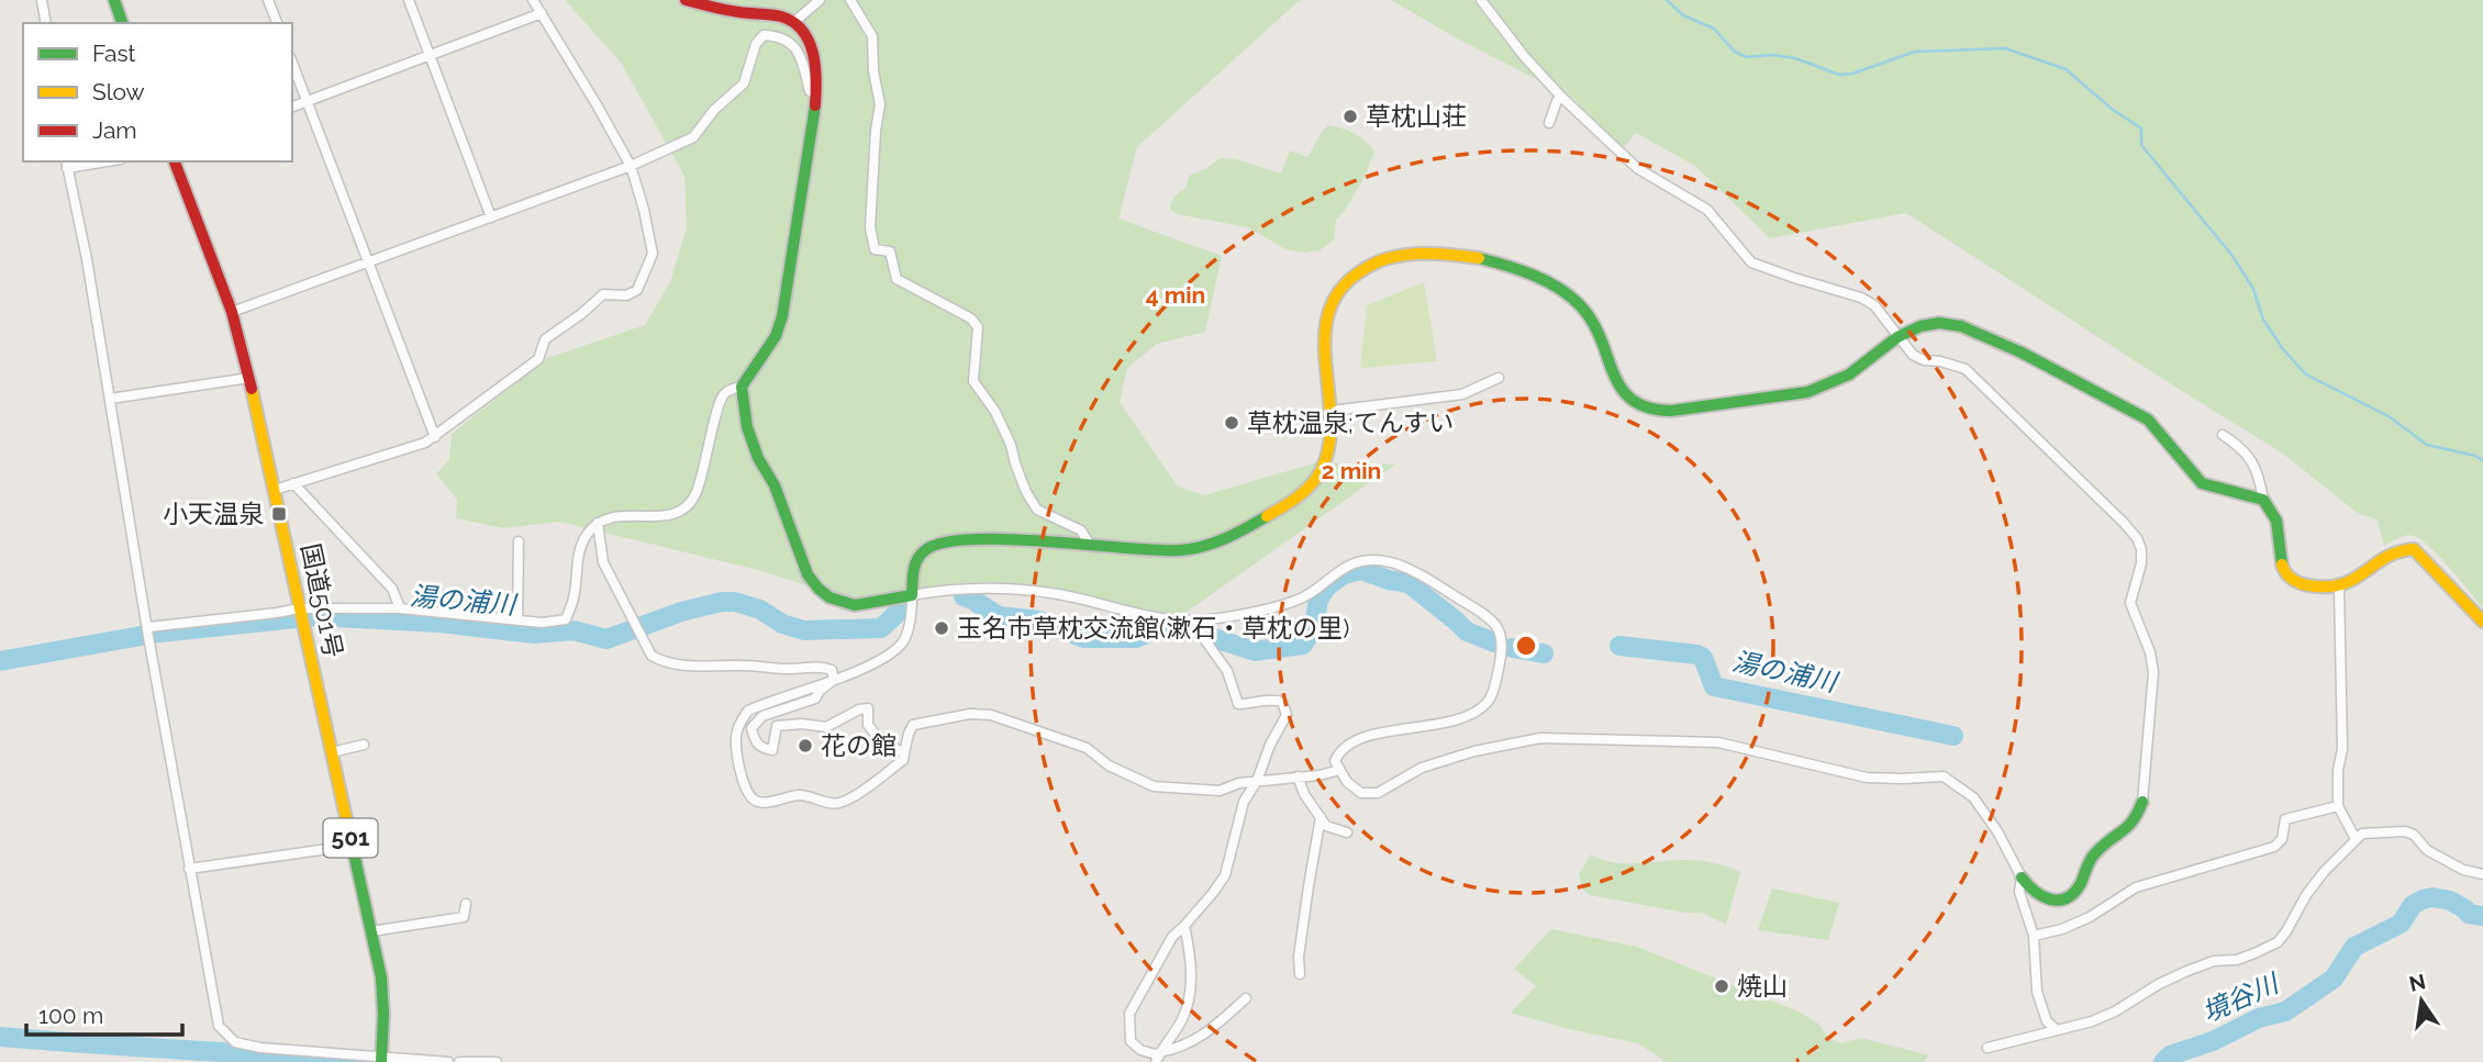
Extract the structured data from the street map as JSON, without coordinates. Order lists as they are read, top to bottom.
{
  "streets": {
    "main road": ["国道501号", "501"]
  },
  "water": ["湯の浦川", "境谷川"],
  "places": {
    "other": [
      "草枕山荘",
      "草枕温泉;てんすい",
      "玉名市草枕交流館(漱石・草枕の里)",
      "花の館",
      "焼山"
    ],
    "transit": ["小天温泉"]
  },
  "legend": ["Fast", "Slow", "Jam"],
  "scale_bar": "100 m",
  "north": "top",
  "rings": ["4 min", "2 min"]
}
